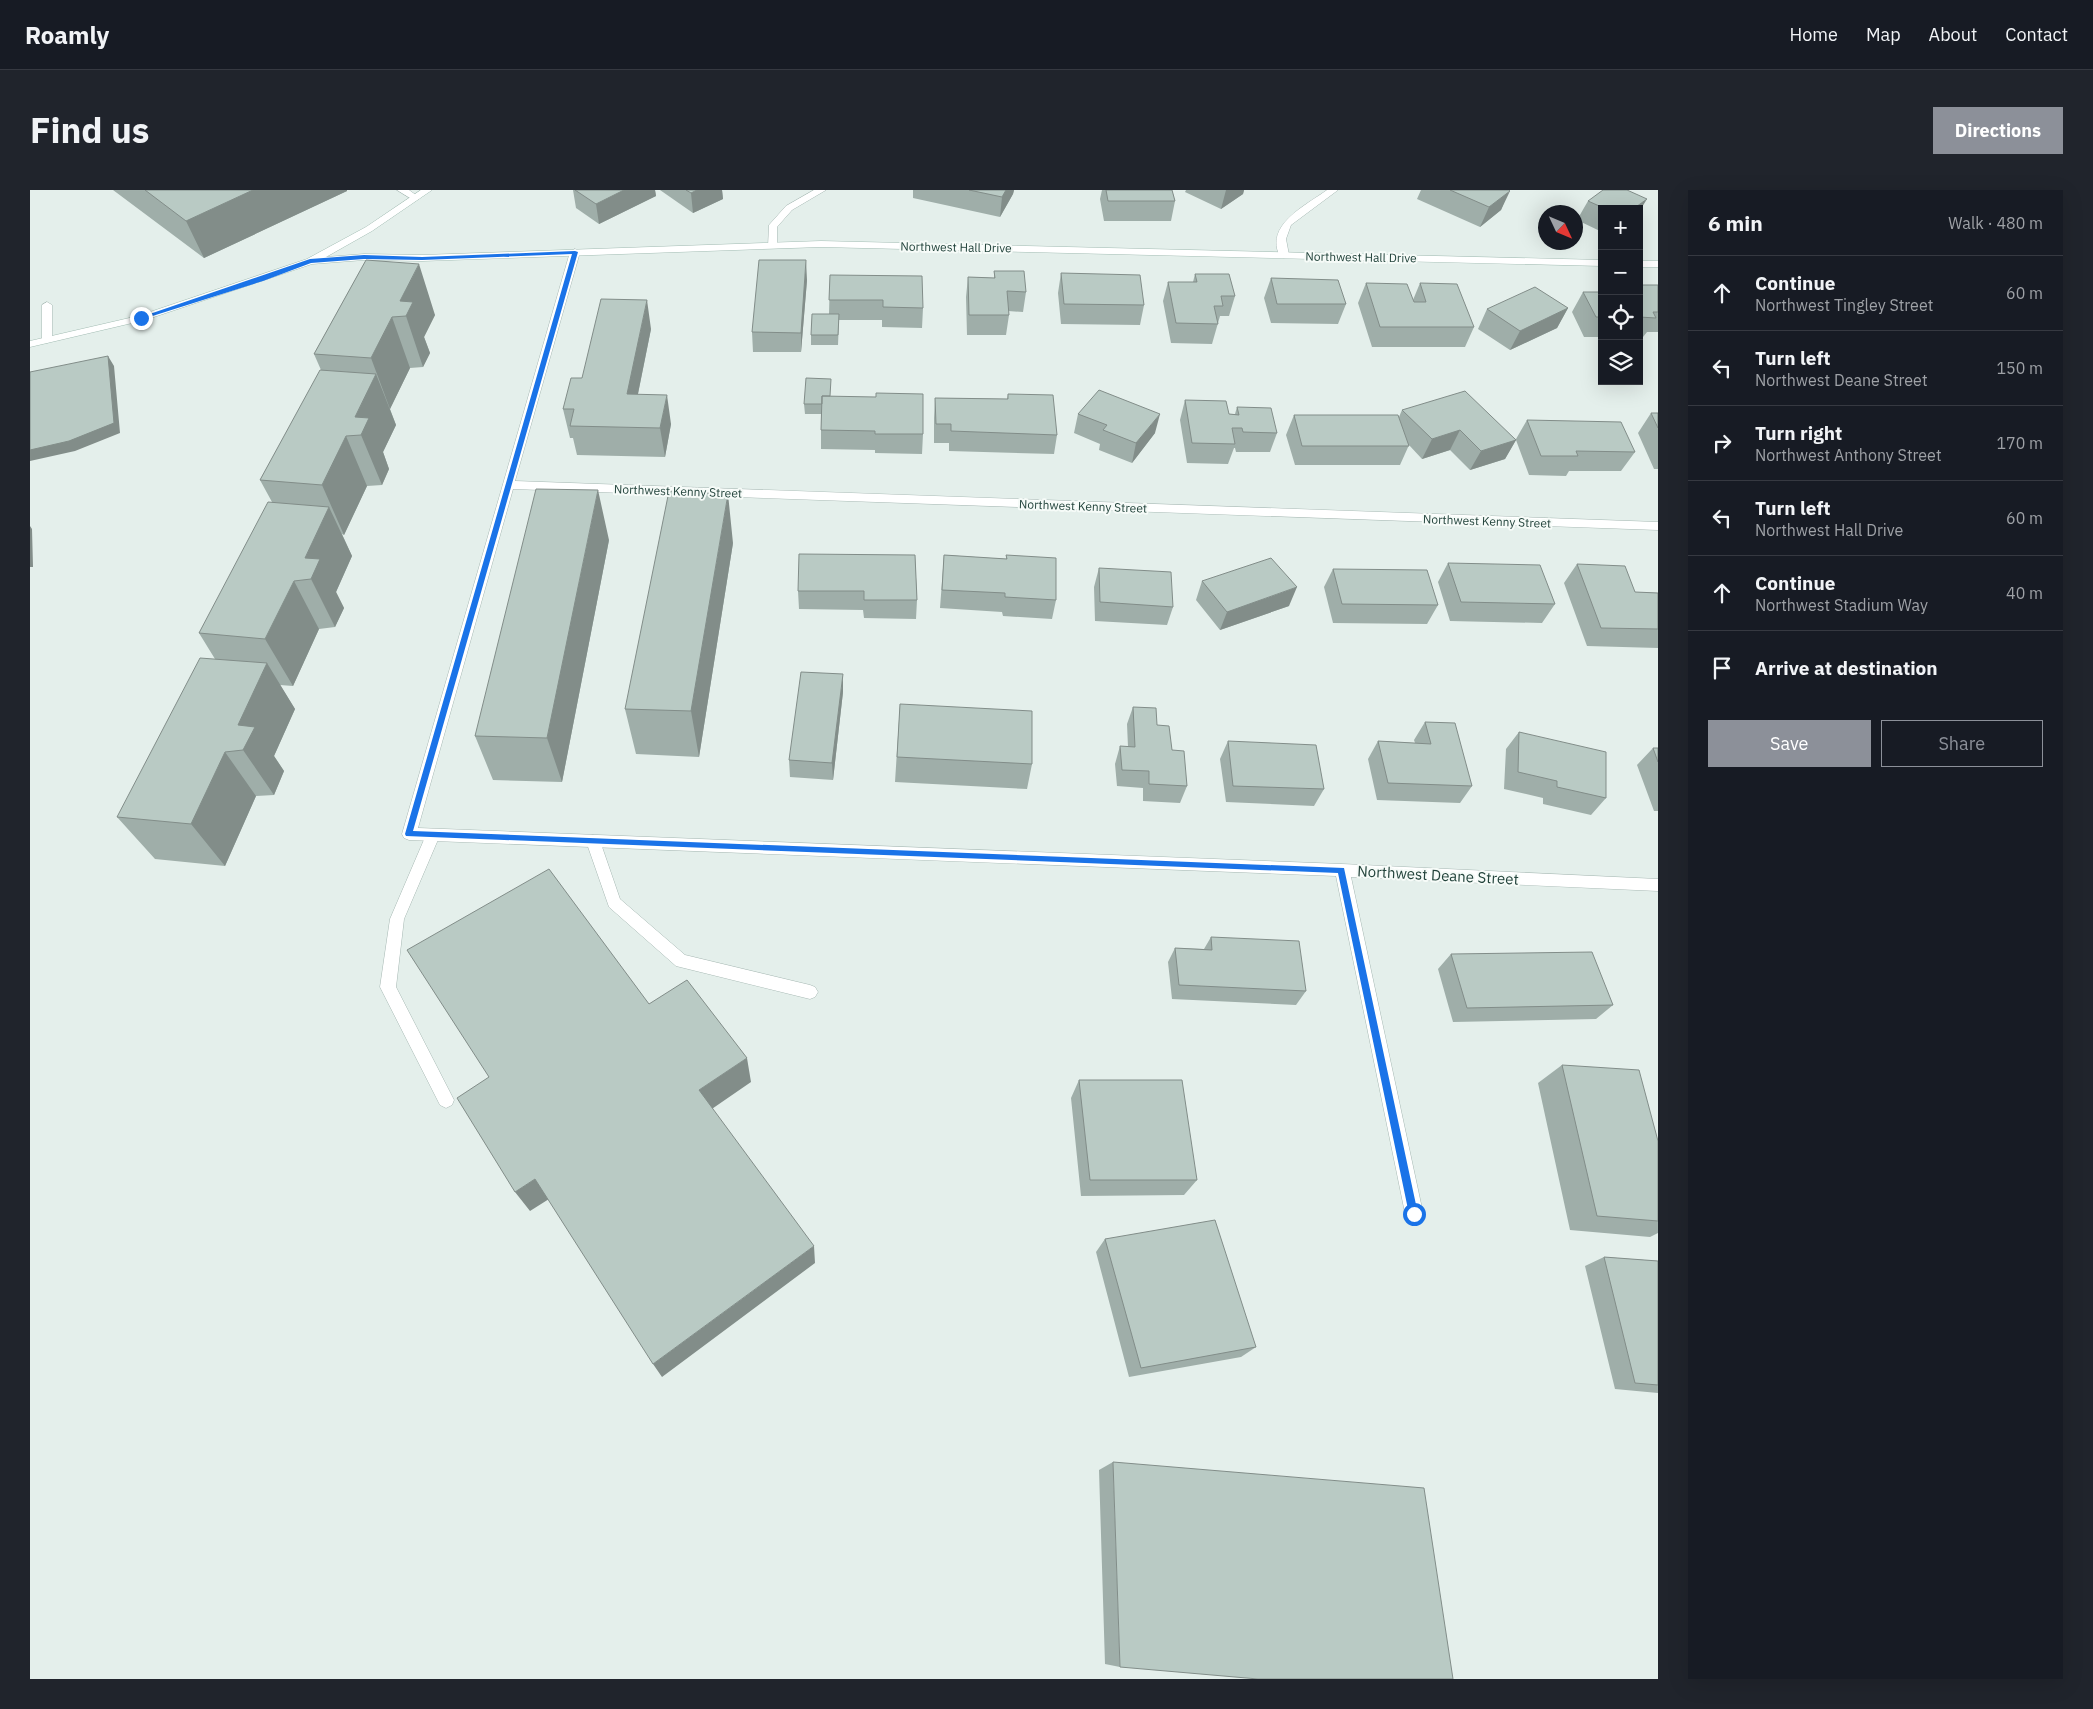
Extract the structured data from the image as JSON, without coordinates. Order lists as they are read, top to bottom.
{
  "streets": {
    "street": ["Northwest Hall Drive", "Northwest Kenny Street", "Northwest Deane Street"]
  },
  "crossings": [
    ["Northwest Kenny Street", "Northwest Deane Street"]
  ],
  "north": "bottom right",
  "page": {
    "header": "Roamly",
    "nav": [
      "Home",
      "Map",
      "About",
      "Contact"
    ],
    "title": "Find us",
    "buttons": [
      "Directions",
      ["Save", "Share"]
    ],
    "heading": ["6 min", "Walk · 480 m"],
    "map_buttons": ["+", "−"],
    "list": [
      ["Continue", "Northwest Tingley Street", "60 m"],
      ["Turn left", "Northwest Deane Street", "150 m"],
      ["Turn right", "Northwest Anthony Street", "170 m"],
      ["Turn left", "Northwest Hall Drive", "60 m"],
      ["Continue", "Northwest Stadium Way", "40 m"],
      "Arrive at destination"
    ]
  }
}
